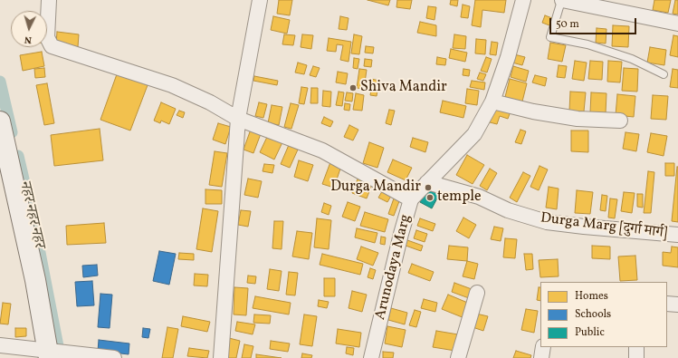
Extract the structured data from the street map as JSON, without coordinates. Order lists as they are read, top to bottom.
{
  "streets": {
    "street": ["Durga Marg [दुर्गा मार्ग]", "Arunodaya Marg"]
  },
  "crossings": [
    ["Durga Marg [दुर्गा मार्ग]", "Arunodaya Marg"]
  ],
  "water": ["नहर नहर नहर"],
  "places": ["Shiva Mandir", "Durga Mandir", "temple"],
  "legend": ["Homes", "Schools", "Public"],
  "scale_bar": "50 m",
  "north": "bottom"
}
